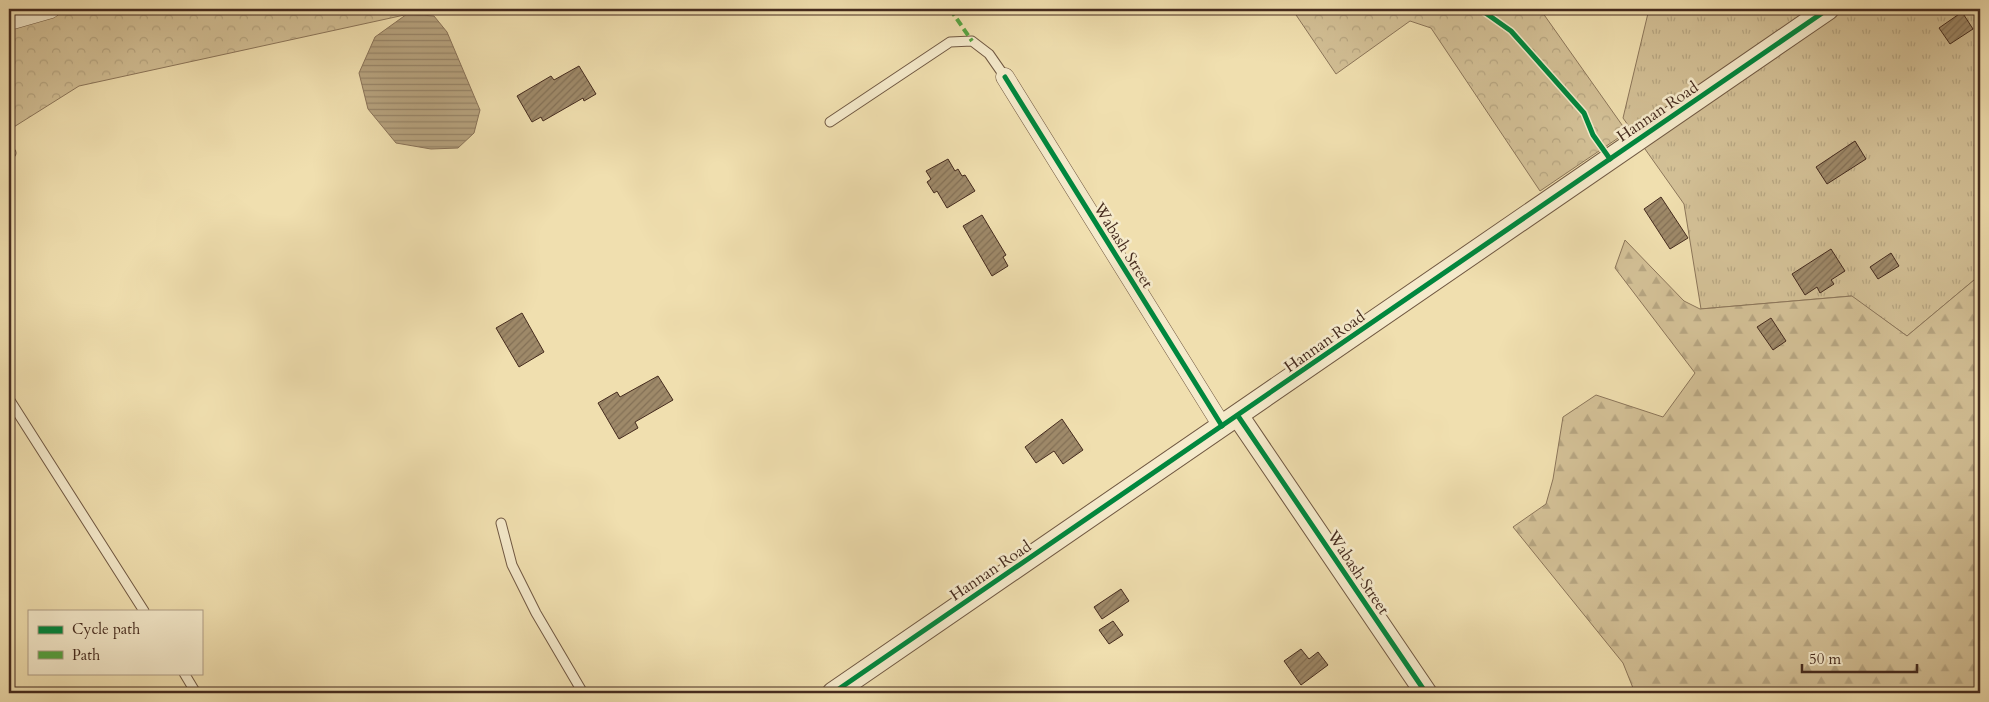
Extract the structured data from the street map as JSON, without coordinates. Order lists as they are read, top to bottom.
{
  "streets": {
    "street": ["Hannan Road", "Wabash Street"]
  },
  "crossings": [
    ["Hannan Road", "Wabash Street"]
  ],
  "legend": ["Cycle path", "Path"],
  "scale_bar": "50 m"
}
